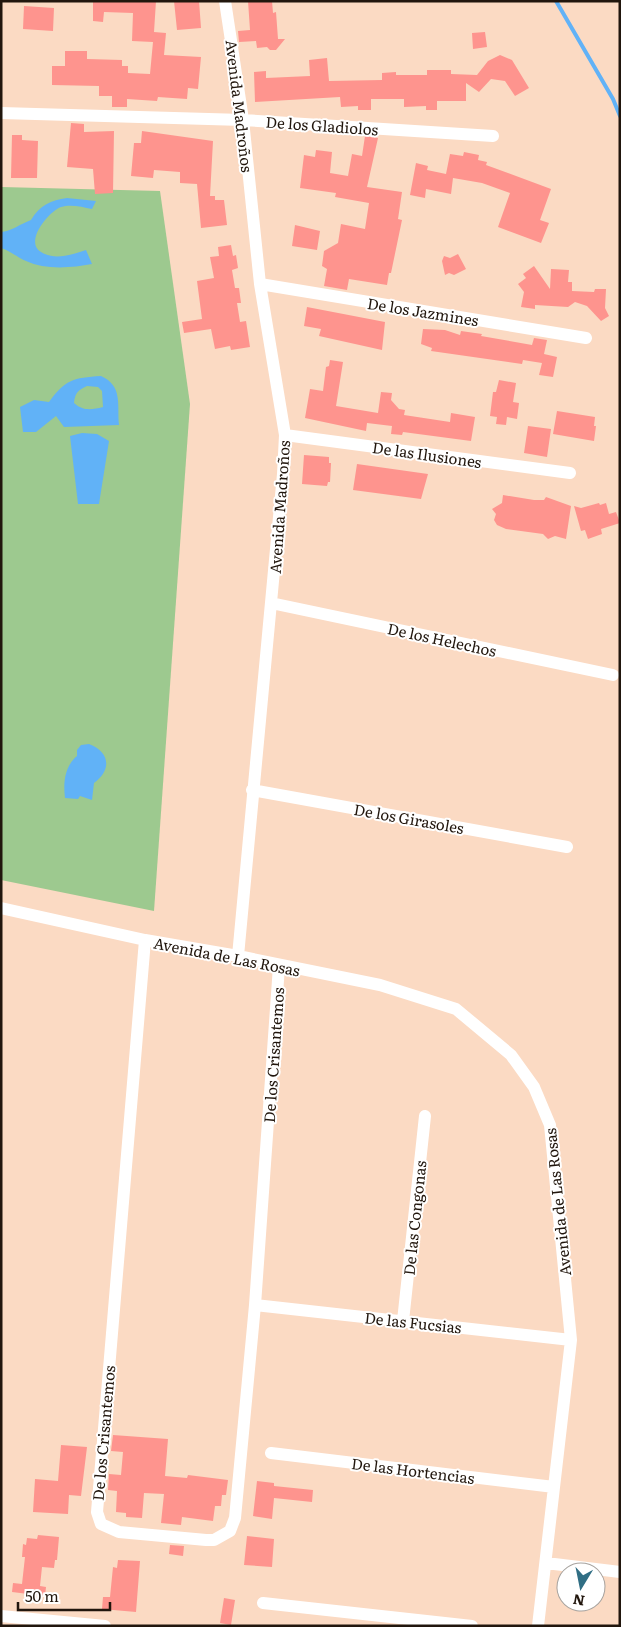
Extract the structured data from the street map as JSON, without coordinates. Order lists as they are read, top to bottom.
{
  "streets": {
    "street": [
      "Avenida Madroños",
      "De los Gladiolos",
      "De los Jazmines",
      "De las Ilusiones",
      "De los Helechos",
      "De los Girasoles",
      "Avenida de Las Rosas",
      "De los Crisantemos",
      "De las Congonas",
      "De las Fucsias",
      "De las Hortencias"
    ]
  },
  "crossings": [
    ["Avenida Madroños", "De los Gladiolos"],
    ["Avenida Madroños", "De los Jazmines"],
    ["Avenida Madroños", "De las Ilusiones"],
    ["Avenida Madroños", "De los Helechos"],
    ["Avenida Madroños", "De los Girasoles"],
    ["Avenida Madroños", "Avenida de Las Rosas"],
    ["Avenida de Las Rosas", "De los Crisantemos"],
    ["Avenida de Las Rosas", "De las Fucsias"],
    ["Avenida de Las Rosas", "De las Hortencias"],
    ["De los Crisantemos", "De las Fucsias"],
    ["De las Congonas", "De las Fucsias"]
  ],
  "scale_bar": "50 m",
  "north": "bottom"
}
